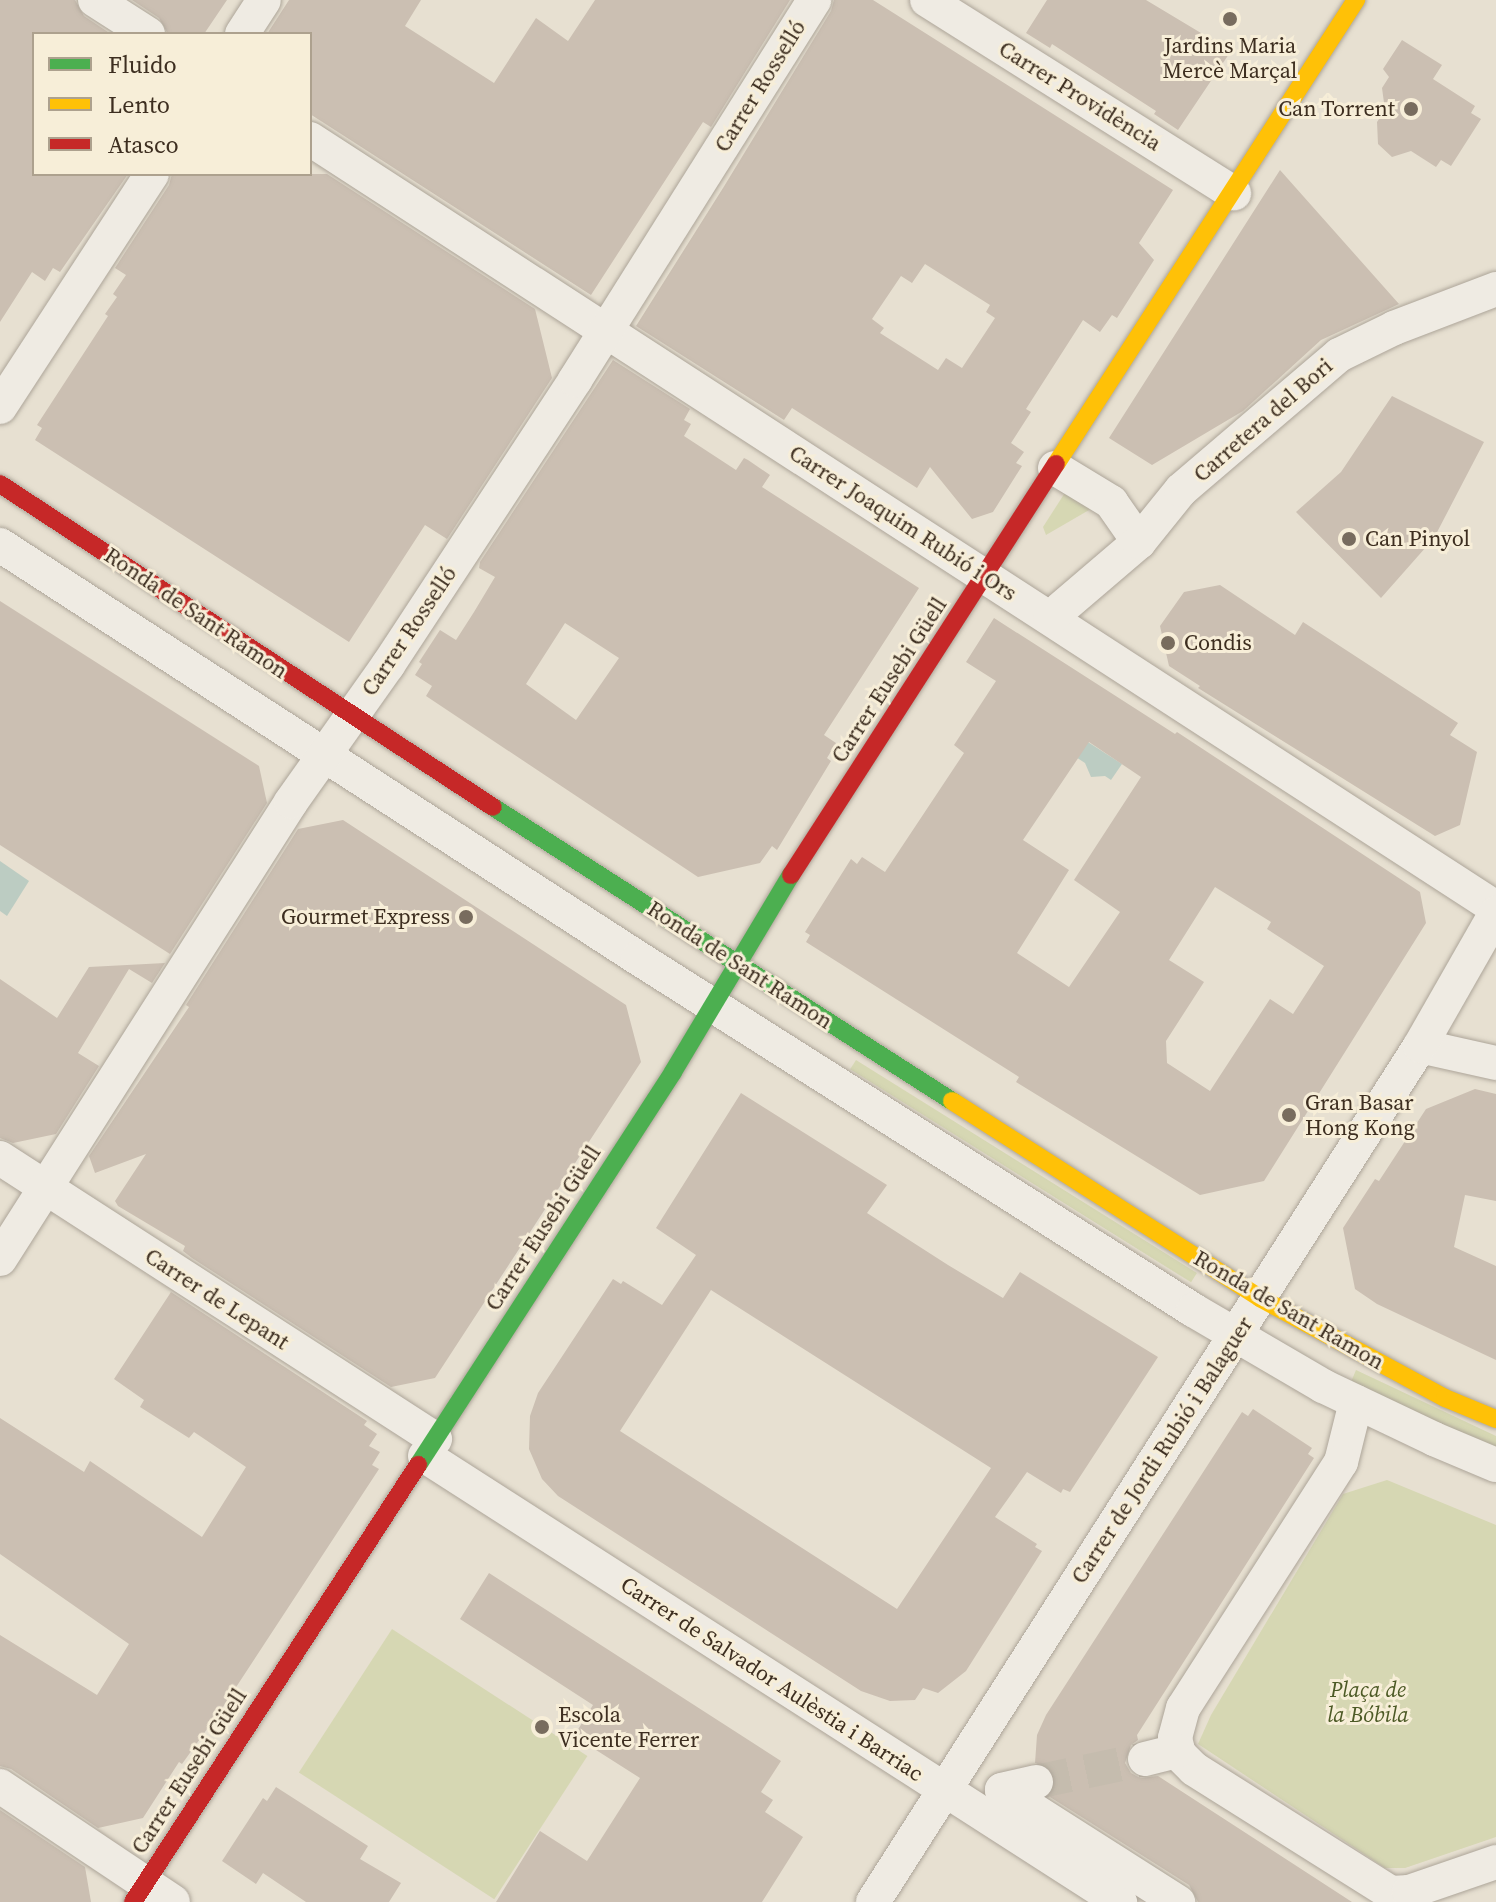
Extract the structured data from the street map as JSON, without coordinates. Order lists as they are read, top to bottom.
{
  "streets": {
    "street": [
      "Carrer Rosselló",
      "Carrer Providència",
      "Carretera del Bori",
      "Carrer Joaquim Rubió i Ors",
      "Ronda de Sant Ramon",
      "Carrer Eusebi Güell",
      "Carrer de Lepant",
      "Carrer de Jordi Rubió i Balaguer",
      "Carrer de Salvador Aulèstia i Barriac"
    ]
  },
  "crossings": [
    ["Carrer Rosselló", "Carrer Joaquim Rubió i Ors"],
    ["Carrer Rosselló", "Ronda de Sant Ramon"],
    ["Carrer Rosselló", "Carrer de Lepant"],
    ["Carretera del Bori", "Carrer Joaquim Rubió i Ors"],
    ["Carrer Joaquim Rubió i Ors", "Carrer Eusebi Güell"],
    ["Carrer Joaquim Rubió i Ors", "Carrer de Jordi Rubió i Balaguer"],
    ["Ronda de Sant Ramon", "Carrer Eusebi Güell"],
    ["Ronda de Sant Ramon", "Carrer de Jordi Rubió i Balaguer"],
    ["Carrer Eusebi Güell", "Carrer de Lepant"],
    ["Carrer Eusebi Güell", "Carrer de Salvador Aulèstia i Barriac"],
    ["Carrer de Lepant", "Carrer de Salvador Aulèstia i Barriac"],
    ["Carrer de Jordi Rubió i Balaguer", "Carrer de Salvador Aulèstia i Barriac"]
  ],
  "parks": ["Plaça de la Bóbila"],
  "places": [
    "Jardins Maria Mercè Marçal",
    "Can Torrent",
    "Can Pinyol",
    "Condis",
    "Gourmet Express",
    "Gran Basar Hong Kong",
    "Escola Vicente Ferrer"
  ],
  "legend": ["Fluido", "Lento", "Atasco"]
}
